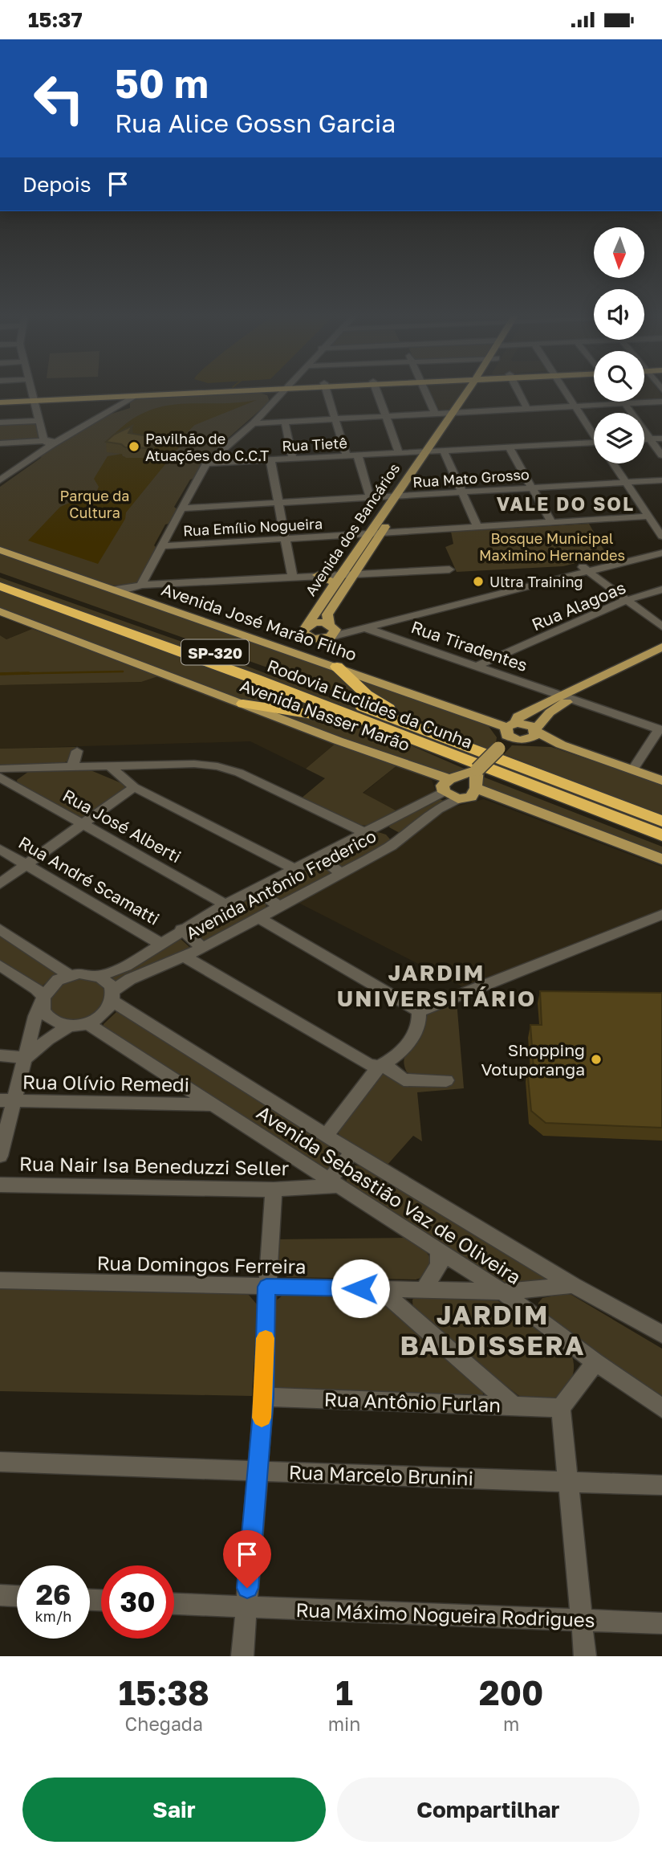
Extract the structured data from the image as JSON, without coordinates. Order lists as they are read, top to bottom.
{
  "streets": {
    "highway": ["SP-320", "Rodovia Euclides da Cunha"],
    "main road": [
      "Avenida dos Bancários",
      "Avenida José Marão Filho",
      "Avenida Nasser Marão",
      "Avenida Antônio Frederico"
    ],
    "street": [
      "Rua Tietê",
      "Rua Mato Grosso",
      "Rua Emílio Nogueira",
      "Rua Alagoas",
      "Rua Tiradentes",
      "Rua José Alberti",
      "Rua André Scamatti",
      "Rua Olívio Remedi",
      "Rua Nair Isa Beneduzzi Seller",
      "Avenida Sebastião Vaz de Oliveira",
      "Rua Domingos Ferreira",
      "Rua Antônio Furlan",
      "Rua Marcelo Brunini",
      "Rua Máximo Nogueira Rodrigues"
    ]
  },
  "crossings": [
    ["Rua Tietê", "Avenida dos Bancários"],
    ["Rua Mato Grosso", "Avenida dos Bancários"],
    ["Rua Emílio Nogueira", "Avenida dos Bancários"],
    ["Rua Alagoas", "Rua Tiradentes"],
    ["Avenida Nasser Marão", "Avenida Antônio Frederico"],
    ["Rua José Alberti", "Avenida Antônio Frederico"],
    ["Rua André Scamatti", "Avenida Antônio Frederico"],
    ["Avenida Antônio Frederico", "Avenida Sebastião Vaz de Oliveira"],
    ["Rua Olívio Remedi", "Avenida Sebastião Vaz de Oliveira"],
    ["Rua Nair Isa Beneduzzi Seller", "Avenida Sebastião Vaz de Oliveira"],
    ["Avenida Sebastião Vaz de Oliveira", "Rua Domingos Ferreira"]
  ],
  "districts": ["VALE DO SOL", "JARDIM UNIVERSITÁRIO", "JARDIM BALDISSERA"],
  "parks": ["Parque da Cultura", "Bosque Municipal Maximino Hernandes"],
  "places": ["Pavilhão de Atuações do C.C.T", "Ultra Training", "Shopping Votuporanga"],
  "north": "bottom",
  "page": {
    "status": "15:37",
    "turn": ["50 m", "Rua Alice Gossn Garcia"],
    "then": "Depois",
    "speed": "26 km/h",
    "limit": "30",
    "eta": [
      "15:38",
      "Chegada",
      "1",
      "min",
      "200",
      "m"
    ],
    "buttons": ["Sair", "Compartilhar"]
  }
}
